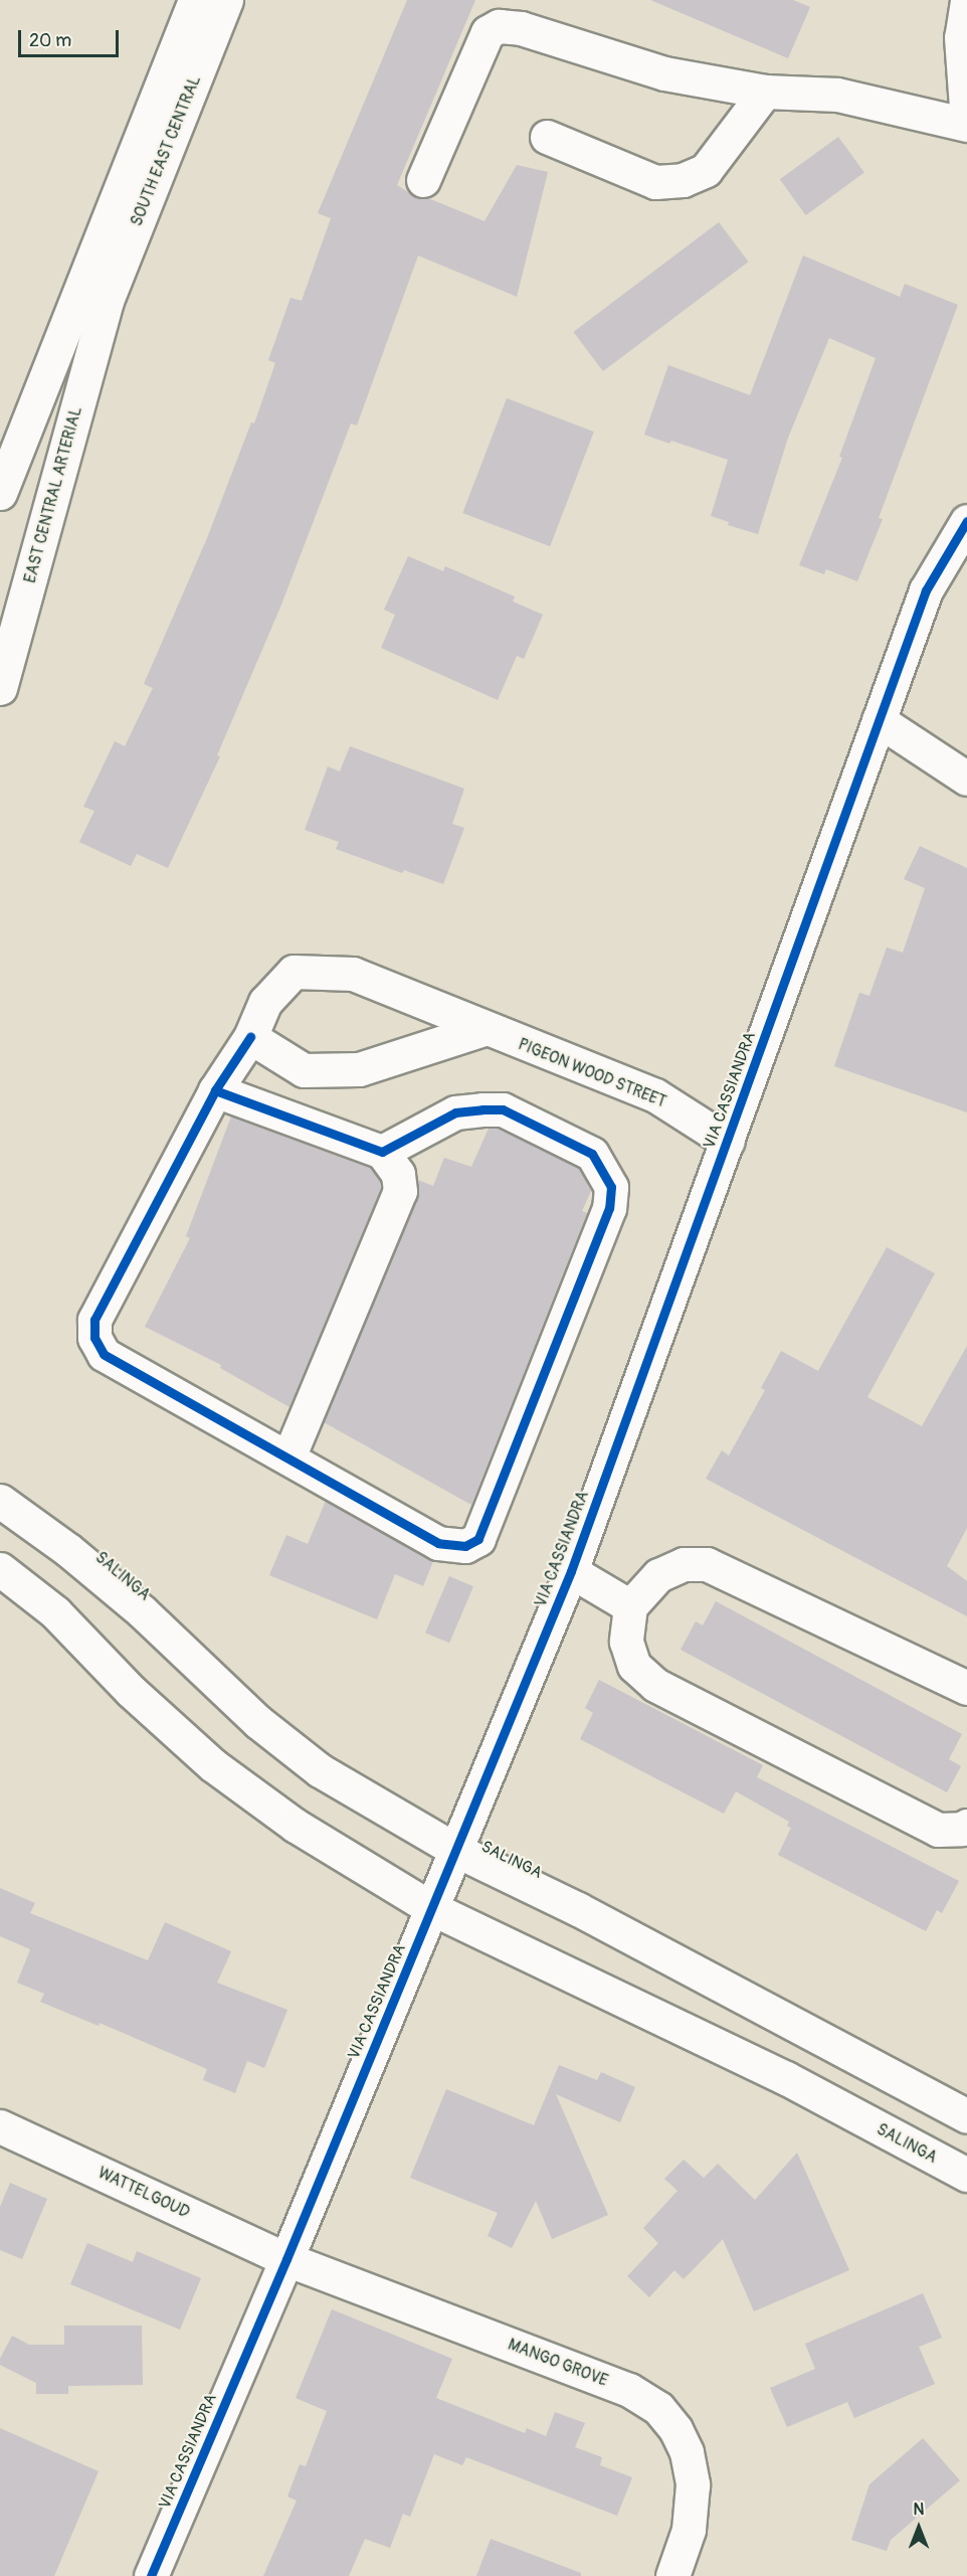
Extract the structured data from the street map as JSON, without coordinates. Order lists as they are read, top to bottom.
{
  "streets": {
    "street": [
      "SOUTH EAST CENTRAL",
      "EAST CENTRAL ARTERIAL",
      "PIGEON WOOD STREET",
      "VIA CASSIANDRA",
      "SALINGA",
      "WATTELGOUD",
      "MANGO GROVE"
    ]
  },
  "crossings": [
    ["SOUTH EAST CENTRAL", "EAST CENTRAL ARTERIAL"],
    ["PIGEON WOOD STREET", "VIA CASSIANDRA"],
    ["VIA CASSIANDRA", "SALINGA"],
    ["VIA CASSIANDRA", "WATTELGOUD"],
    ["VIA CASSIANDRA", "MANGO GROVE"],
    ["WATTELGOUD", "MANGO GROVE"]
  ],
  "scale_bar": "20 m",
  "north": "top"
}
